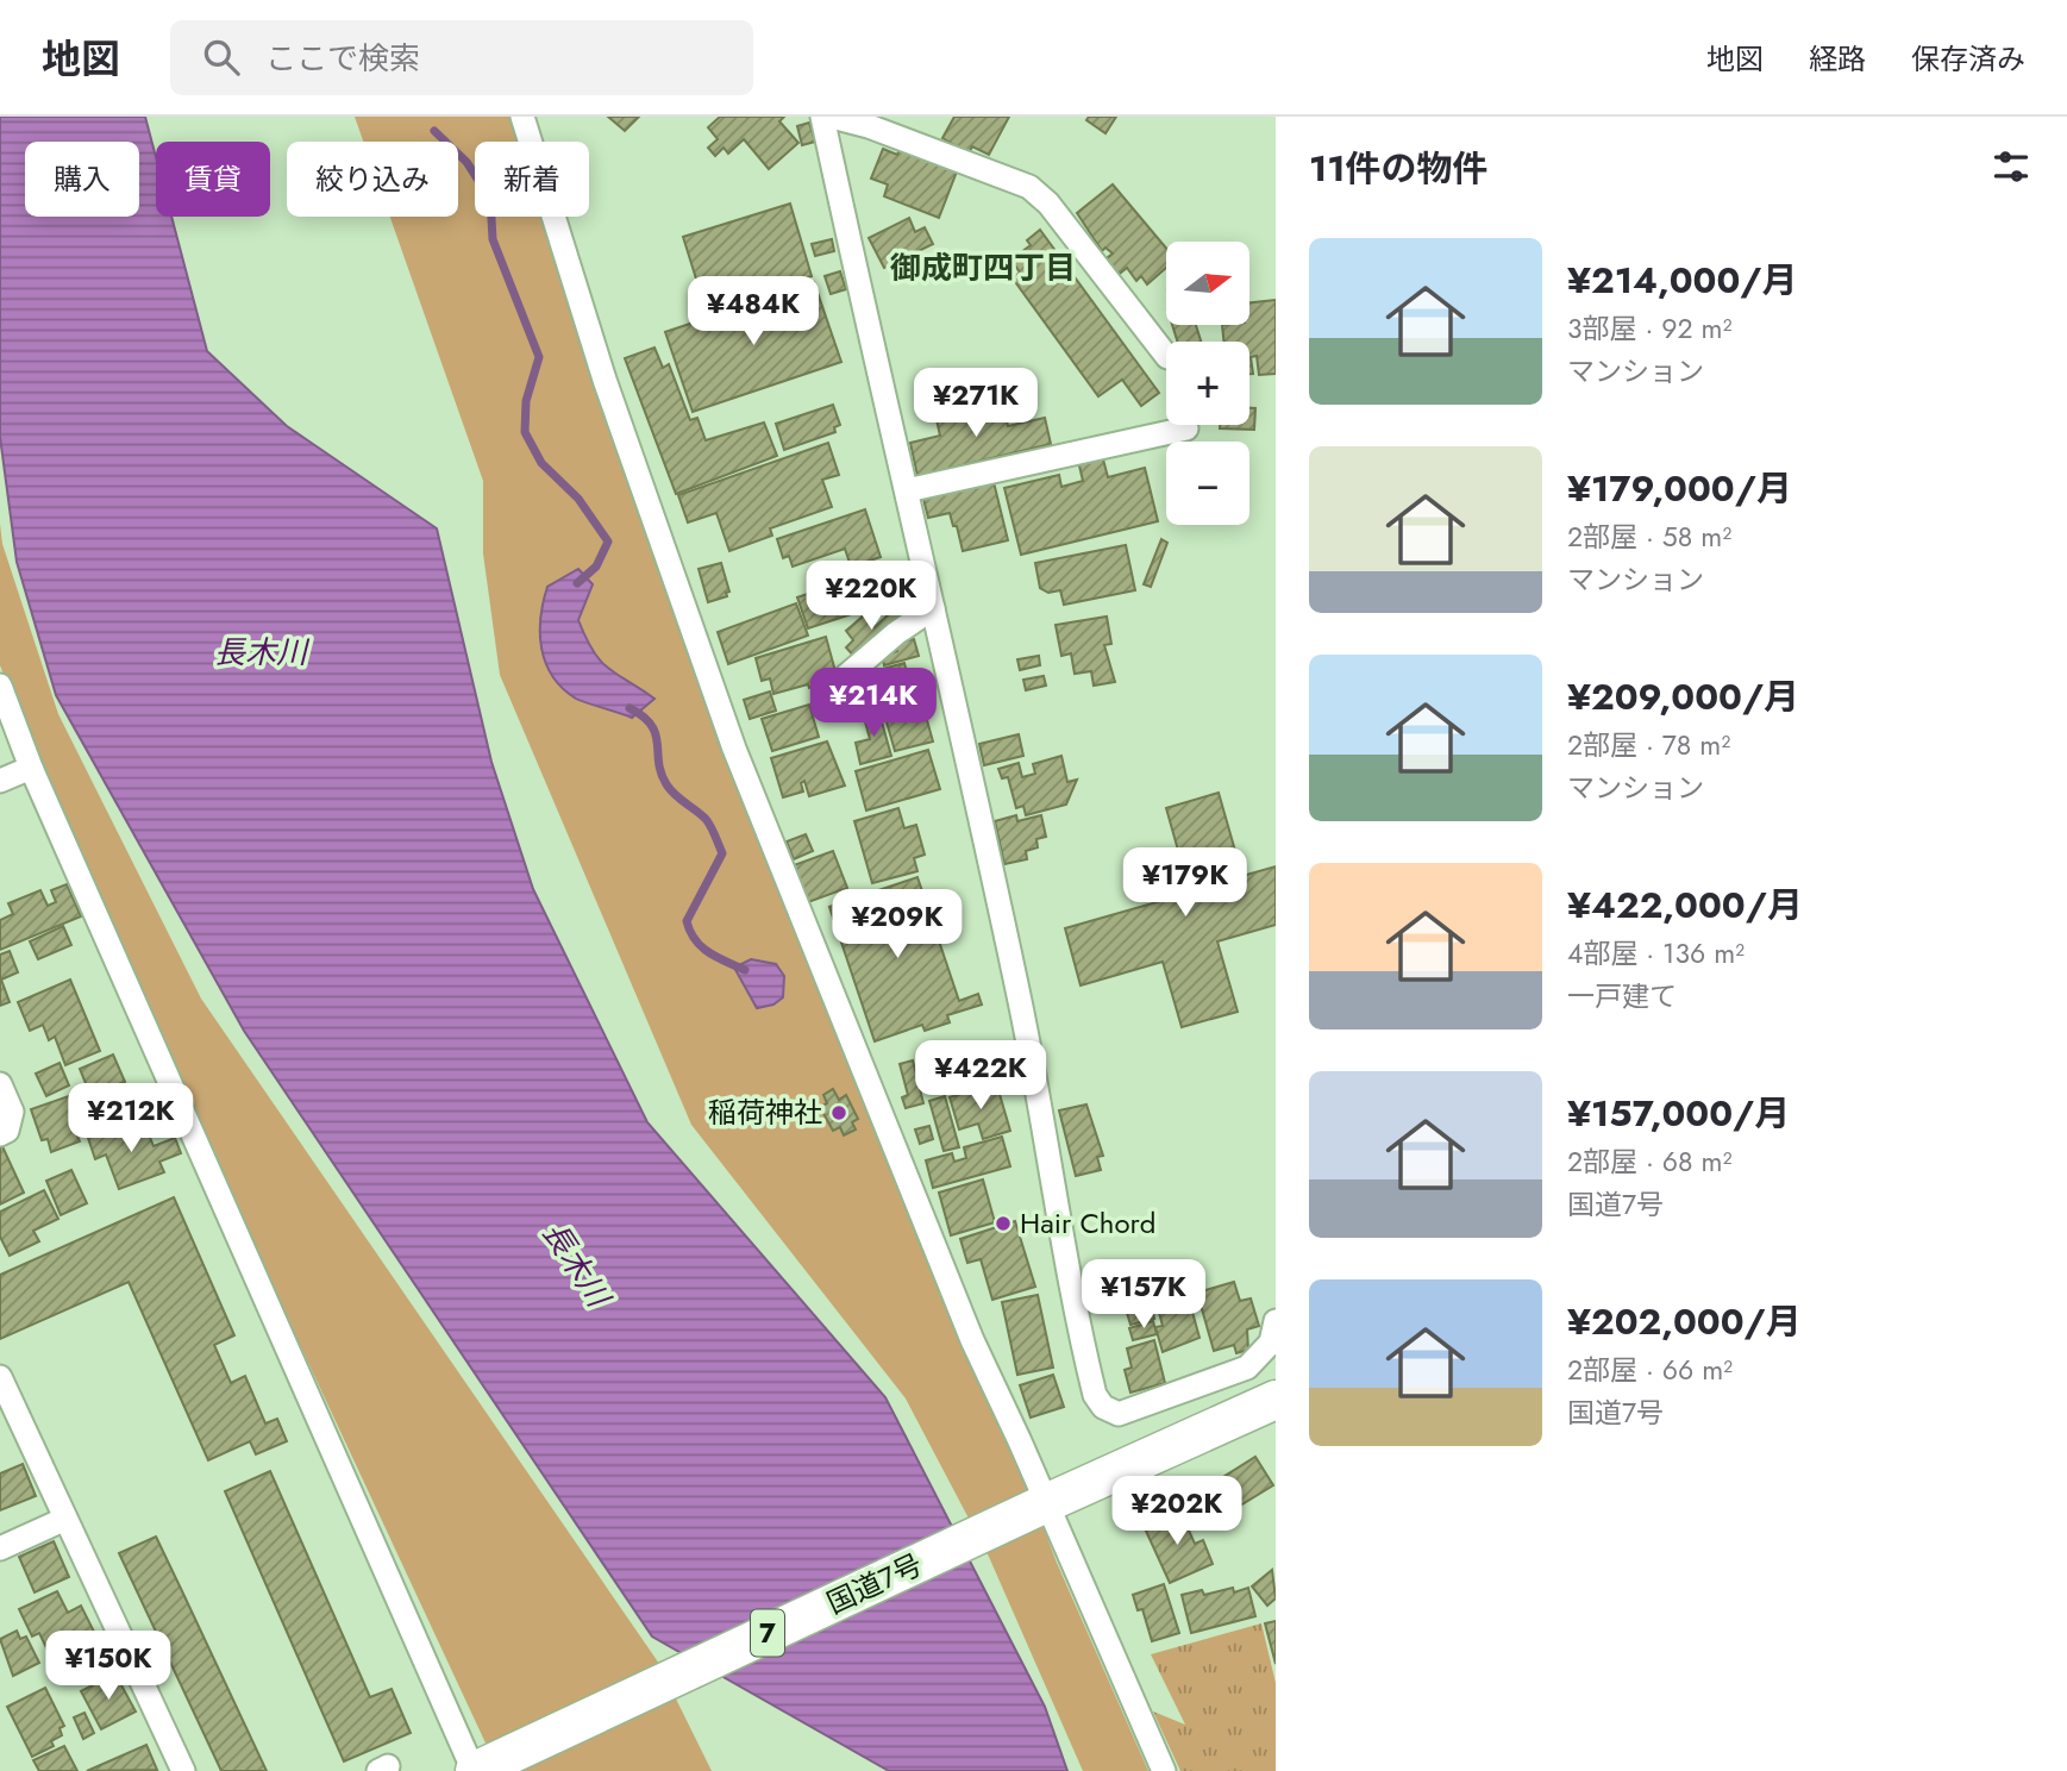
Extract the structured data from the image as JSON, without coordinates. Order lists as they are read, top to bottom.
{
  "streets": {
    "highway": ["国道7号", "7"]
  },
  "districts": ["御成町四丁目"],
  "water": ["長木川"],
  "places": ["稲荷神社", "Hair Chord"],
  "north": "right",
  "page": {
    "header": "地図",
    "search": "ここで検索",
    "nav": ["地図", "経路", "保存済み"],
    "heading": "11件の物件",
    "chip": [
      "購入",
      "賃貸",
      "絞り込み",
      "新着"
    ],
    "list": [
      {
        "name": "¥214,000/月",
        "note": "3部屋 · 92 m² · マンション"
      },
      {
        "name": "¥179,000/月",
        "note": "2部屋 · 58 m² · マンション"
      },
      {
        "name": "¥209,000/月",
        "note": "2部屋 · 78 m² · マンション"
      },
      {
        "name": "¥422,000/月",
        "note": "4部屋 · 136 m² · 一戸建て"
      },
      {
        "name": "¥157,000/月",
        "note": "2部屋 · 68 m² · 国道7号"
      },
      {
        "name": "¥202,000/月",
        "note": "2部屋 · 66 m² · 国道7号"
      }
    ],
    "map_buttons": ["+", "−"],
    "price": [
      "¥484K",
      "¥271K",
      "¥220K",
      "¥214K",
      "¥179K",
      "¥209K",
      "¥422K",
      "¥212K",
      "¥157K",
      "¥202K",
      "¥150K"
    ]
  }
}
